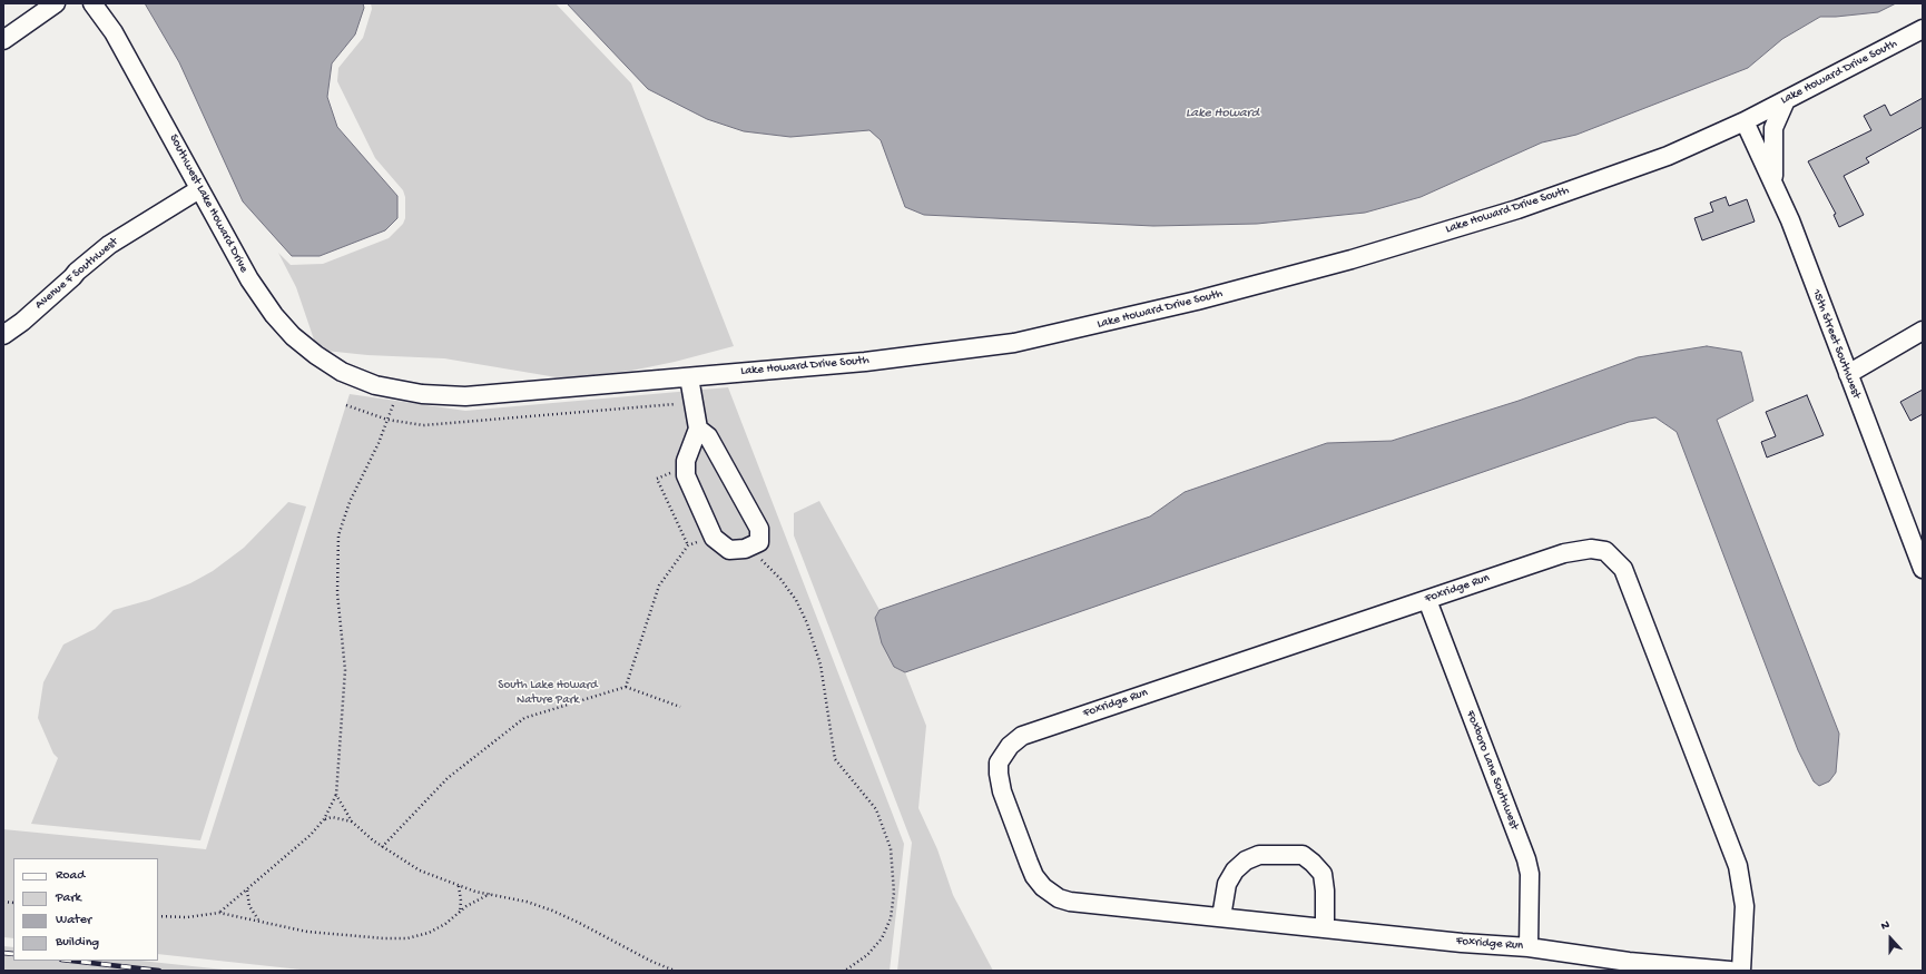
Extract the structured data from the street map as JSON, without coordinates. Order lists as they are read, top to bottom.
{
  "streets": {
    "street": [
      "Lake Howard Drive South",
      "Southwest Lake Howard Drive",
      "Avenue F Southwest",
      "15th Street Southwest",
      "Foxridge Run",
      "Foxboro Lane Southwest"
    ]
  },
  "crossings": [
    ["Lake Howard Drive South", "Southwest Lake Howard Drive"],
    ["Lake Howard Drive South", "15th Street Southwest"],
    ["Southwest Lake Howard Drive", "Avenue F Southwest"],
    ["Foxridge Run", "Foxboro Lane Southwest"]
  ],
  "water": ["Lake Howard"],
  "parks": ["South Lake Howard Nature Park"],
  "legend": [
    "Road",
    "Park",
    "Water",
    "Building"
  ],
  "north": "top"
}
